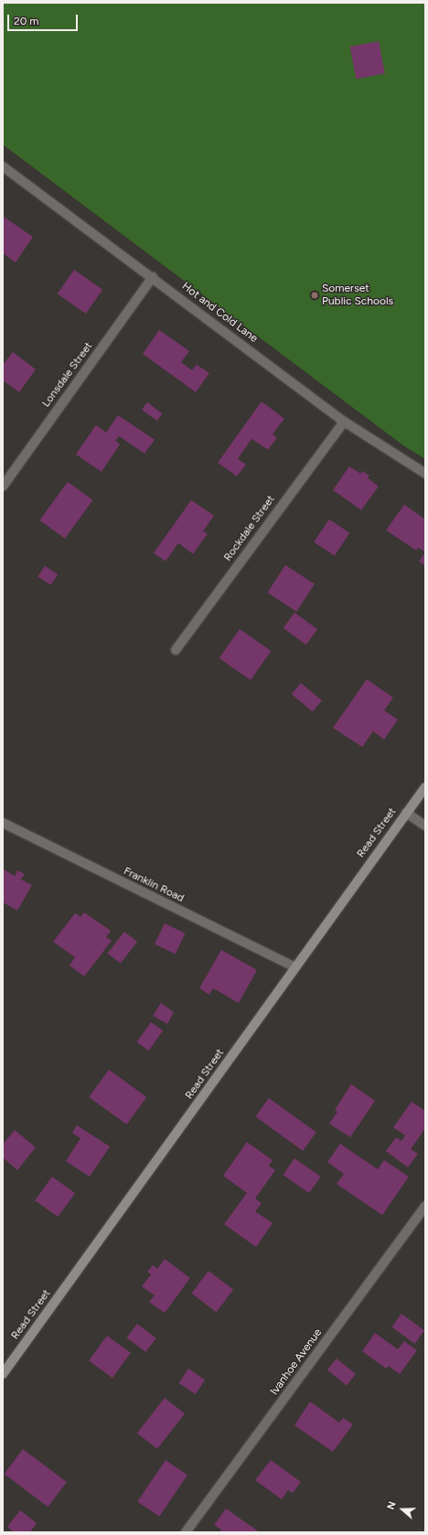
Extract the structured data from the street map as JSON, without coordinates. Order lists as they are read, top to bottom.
{
  "streets": {
    "main road": ["Read Street"],
    "street": [
      "Hot and Cold Lane",
      "Lonsdale Street",
      "Rockdale Street",
      "Franklin Road",
      "Ivanhoe Avenue"
    ]
  },
  "crossings": [
    ["Hot and Cold Lane", "Lonsdale Street"],
    ["Hot and Cold Lane", "Rockdale Street"],
    ["Read Street", "Franklin Road"]
  ],
  "places": ["Somerset Public Schools"],
  "scale_bar": "20 m",
  "north": "left"
}
